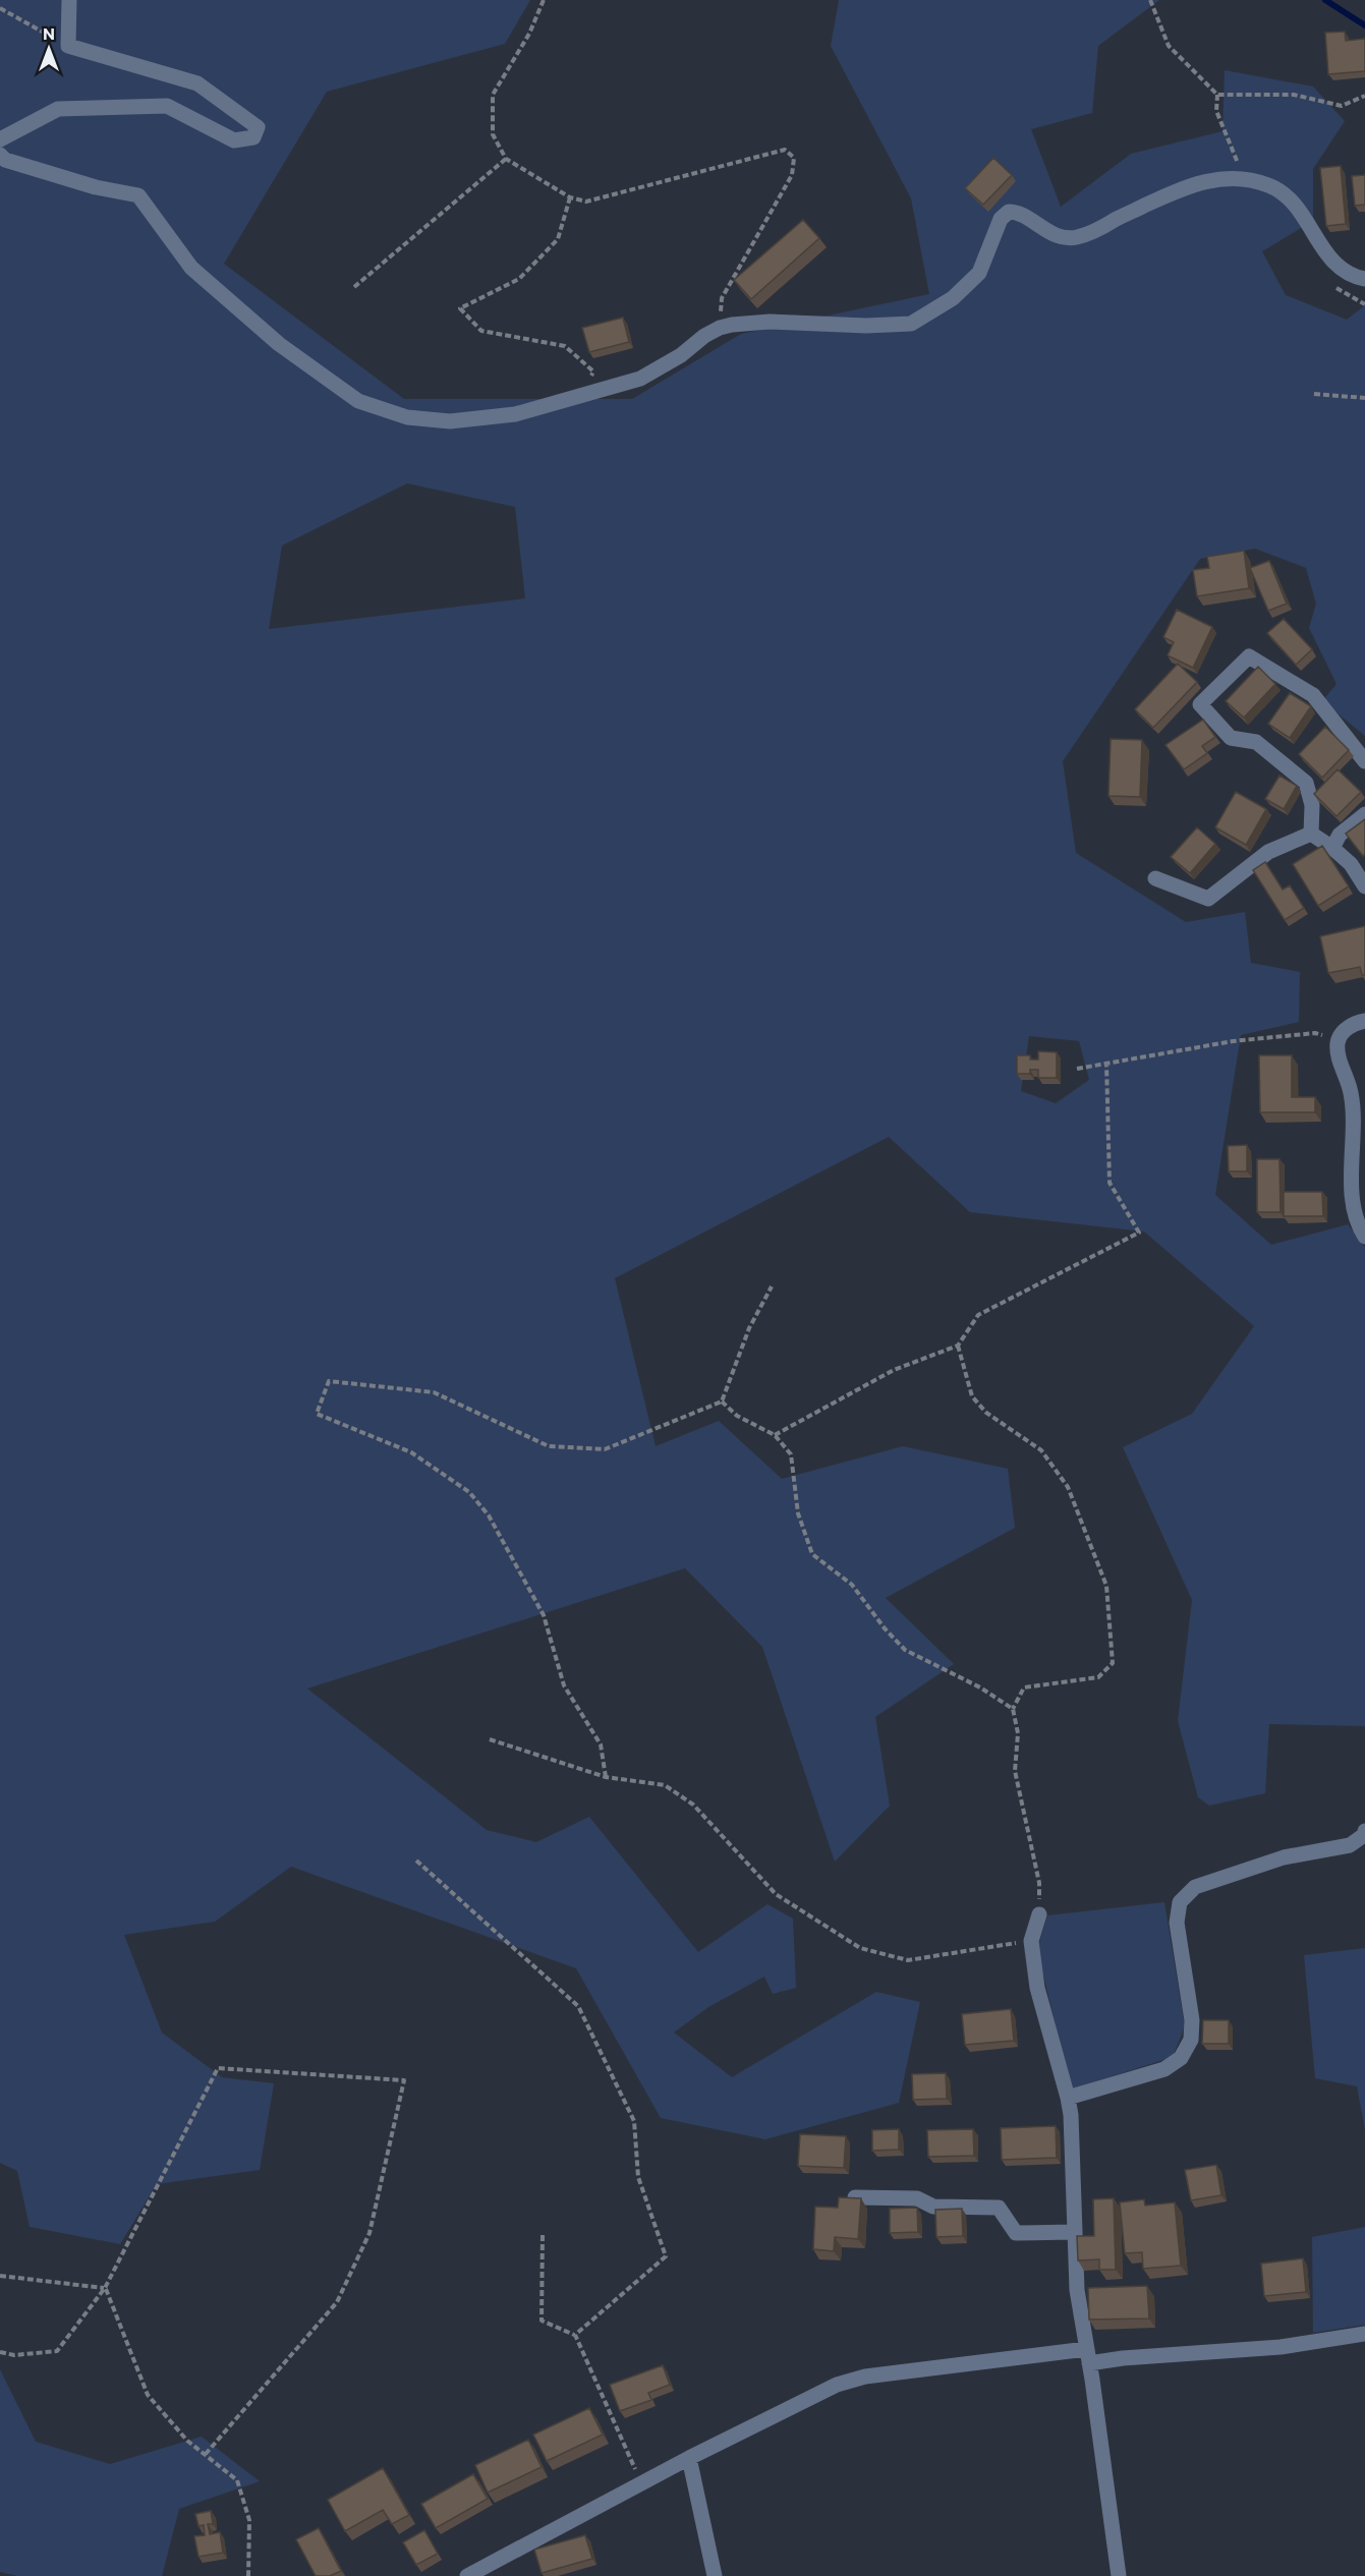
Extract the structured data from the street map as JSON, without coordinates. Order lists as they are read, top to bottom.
{
  "north": "top"
}
